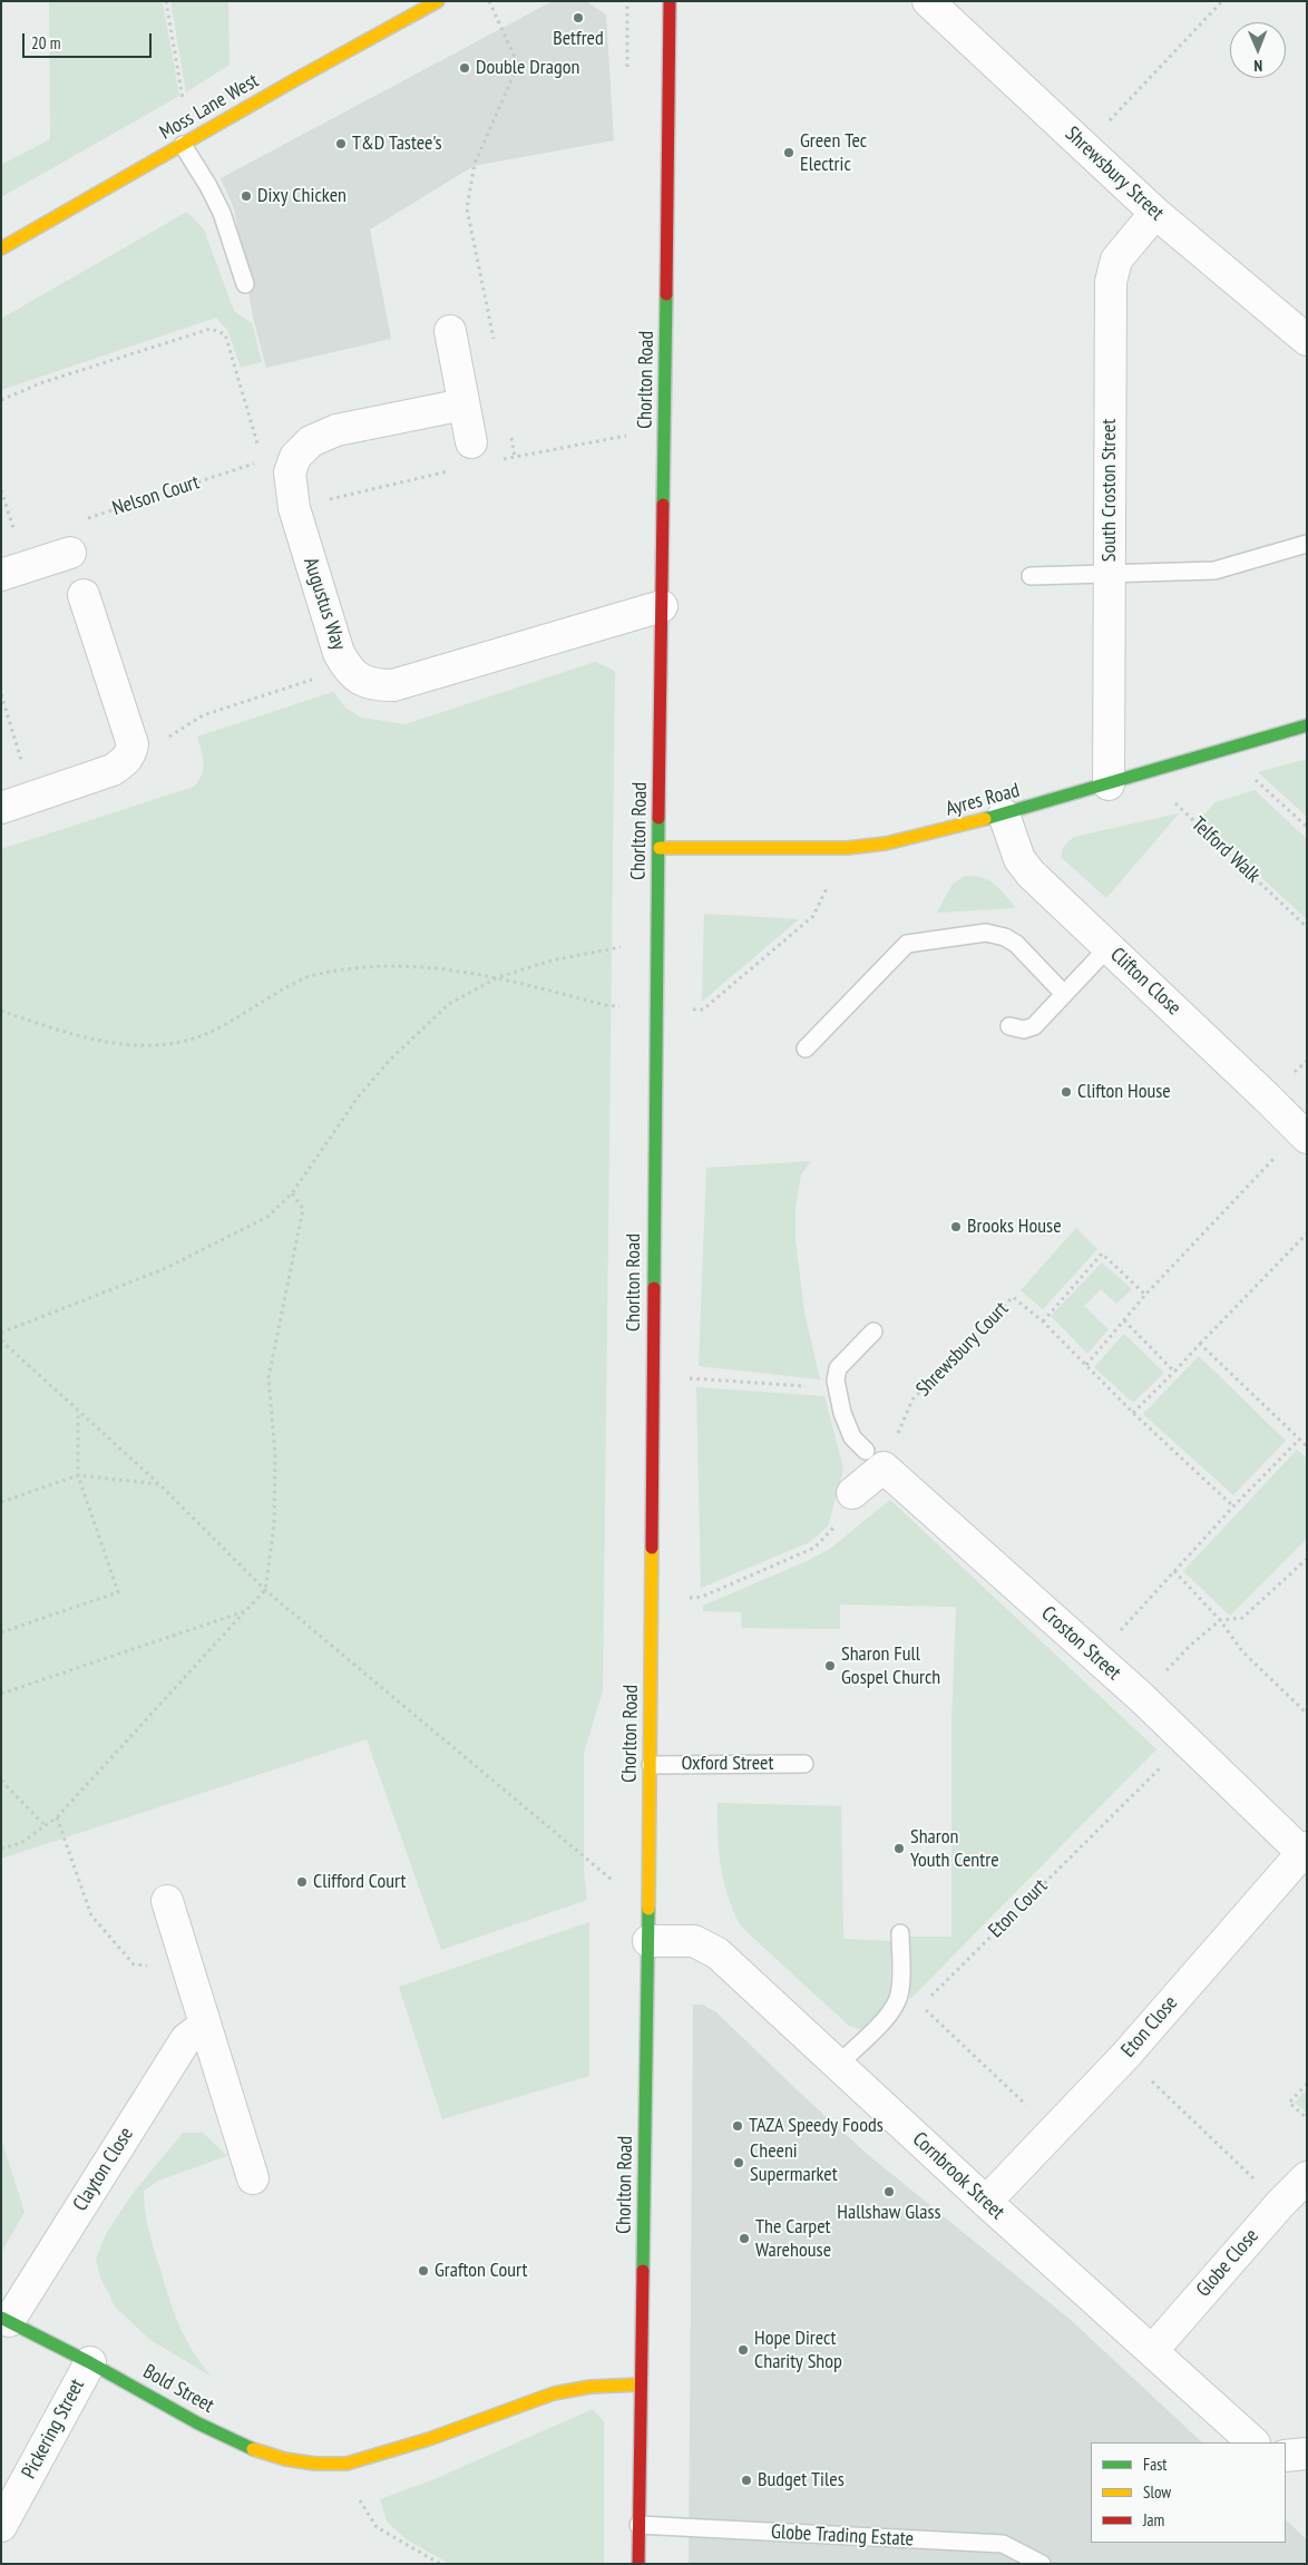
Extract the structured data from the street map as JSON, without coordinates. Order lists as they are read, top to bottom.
{
  "streets": {
    "main road": [
      "Moss Lane West",
      "Chorlton Road",
      "Ayres Road",
      "Bold Street"
    ],
    "street": [
      "Shrewsbury Street",
      "South Croston Street",
      "Augustus Way",
      "Clifton Close",
      "Croston Street",
      "Eton Close",
      "Clayton Close",
      "Cornbrook Street",
      "Globe Close",
      "Pickering Street"
    ],
    "lane": ["Oxford Street", "Globe Trading Estate"],
    "path": [
      "Nelson Court",
      "Telford Walk",
      "Shrewsbury Court",
      "Eton Court"
    ]
  },
  "crossings": [
    ["Shrewsbury Street", "South Croston Street"],
    ["Chorlton Road", "Augustus Way"],
    ["Chorlton Road", "Ayres Road"],
    ["Chorlton Road", "Oxford Street"],
    ["Chorlton Road", "Cornbrook Street"],
    ["Chorlton Road", "Bold Street"],
    ["Chorlton Road", "Globe Trading Estate"],
    ["South Croston Street", "Ayres Road"],
    ["Nelson Court", "Augustus Way"],
    ["Ayres Road", "Telford Walk"],
    ["Ayres Road", "Clifton Close"],
    ["Shrewsbury Court", "Croston Street"],
    ["Croston Street", "Eton Court"],
    ["Croston Street", "Eton Close"],
    ["Eton Close", "Cornbrook Street"],
    ["Clayton Close", "Bold Street"],
    ["Cornbrook Street", "Globe Close"],
    ["Bold Street", "Pickering Street"]
  ],
  "places": [
    "Betfred",
    "Double Dragon",
    "T&D Tastee's",
    "Green Tec Electric",
    "Dixy Chicken",
    "Clifton House",
    "Brooks House",
    "Sharon Full Gospel Church",
    "Sharon Youth Centre",
    "Clifford Court",
    "TAZA Speedy Foods",
    "Cheeni Supermarket",
    "Hallshaw Glass",
    "The Carpet Warehouse",
    "Grafton Court",
    "Hope Direct Charity Shop",
    "Budget Tiles"
  ],
  "legend": ["Fast", "Slow", "Jam"],
  "scale_bar": "20 m",
  "north": "bottom"
}
